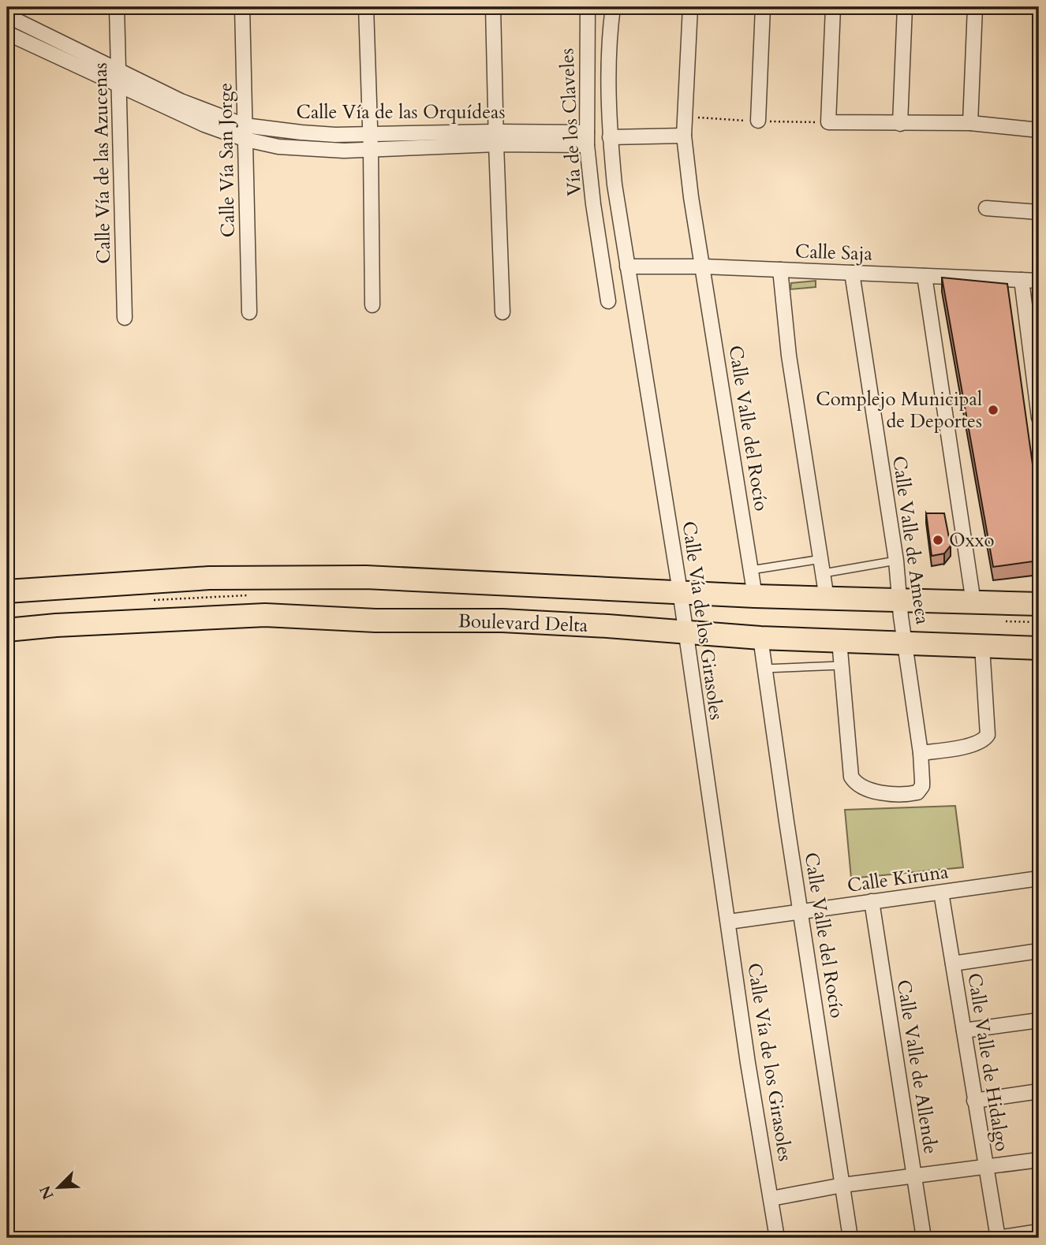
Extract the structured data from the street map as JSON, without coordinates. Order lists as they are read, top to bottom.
{
  "streets": {
    "main road": ["Boulevard Delta"],
    "street": [
      "Calle Vía de las Orquídeas",
      "Vía de los Claveles",
      "Calle Vía San Jorge",
      "Calle Vía de las Azucenas",
      "Calle Saja",
      "Calle Valle del Rocío",
      "Calle Valle de Ameca",
      "Calle Vía de los Girasoles",
      "Calle Kiruna",
      "Calle Valle de Hidalgo",
      "Calle Valle de Allende"
    ]
  },
  "crossings": [
    ["Calle Vía de las Orquídeas", "Vía de los Claveles"],
    ["Calle Vía de las Orquídeas", "Calle Vía San Jorge"],
    ["Calle Vía de las Orquídeas", "Calle Vía de las Azucenas"],
    ["Calle Saja", "Calle Valle del Rocío"],
    ["Calle Saja", "Calle Valle de Ameca"],
    ["Calle Saja", "Calle Vía de los Girasoles"],
    ["Calle Valle del Rocío", "Boulevard Delta"],
    ["Calle Valle del Rocío", "Calle Kiruna"],
    ["Calle Valle de Ameca", "Boulevard Delta"],
    ["Calle Vía de los Girasoles", "Boulevard Delta"],
    ["Calle Vía de los Girasoles", "Calle Kiruna"],
    ["Calle Kiruna", "Calle Valle de Hidalgo"],
    ["Calle Kiruna", "Calle Valle de Allende"]
  ],
  "places": ["Complejo Municipal de Deportes", "Oxxo"],
  "north": "bottom left"
}
